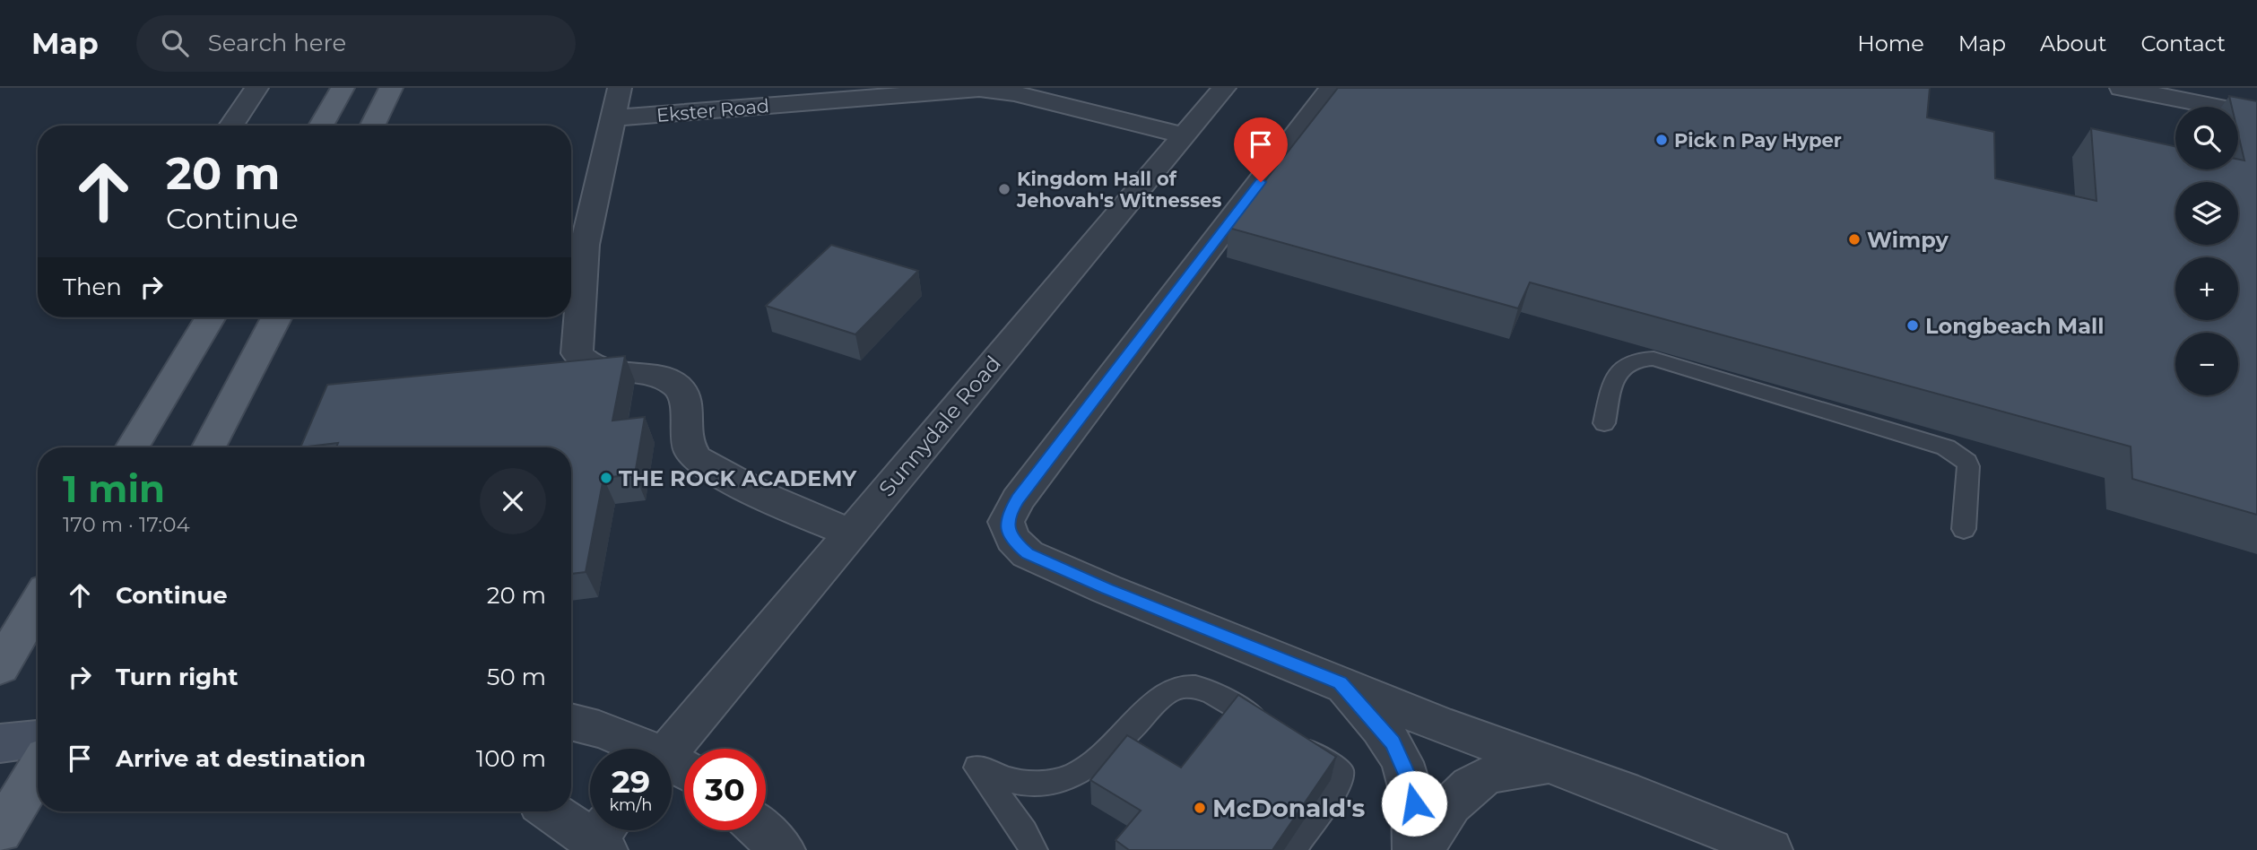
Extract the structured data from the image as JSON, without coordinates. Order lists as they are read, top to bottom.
{
  "streets": {
    "street": ["Ekster Road", "Sunnydale Road"]
  },
  "crossings": [
    ["Ekster Road", "Sunnydale Road"]
  ],
  "places": [
    "Pick n Pay Hyper",
    "Kingdom Hall of Jehovah's Witnesses",
    "Wimpy",
    "Longbeach Mall",
    "THE ROCK ACADEMY",
    "McDonald's"
  ],
  "page": {
    "header": "Map",
    "search": "Search here",
    "nav": [
      "Home",
      "Map",
      "About",
      "Contact"
    ],
    "map_buttons": ["+", "−"],
    "turn": ["20 m", "Continue"],
    "then": "Then",
    "heading": ["1 min", "170 m · 17:04"],
    "list": [
      {
        "name": "Continue",
        "value": "20 m"
      },
      {
        "name": "Turn right",
        "value": "50 m"
      },
      {
        "name": "Arrive at destination",
        "value": "100 m"
      }
    ],
    "speed": "29 km/h",
    "limit": "30"
  }
}
